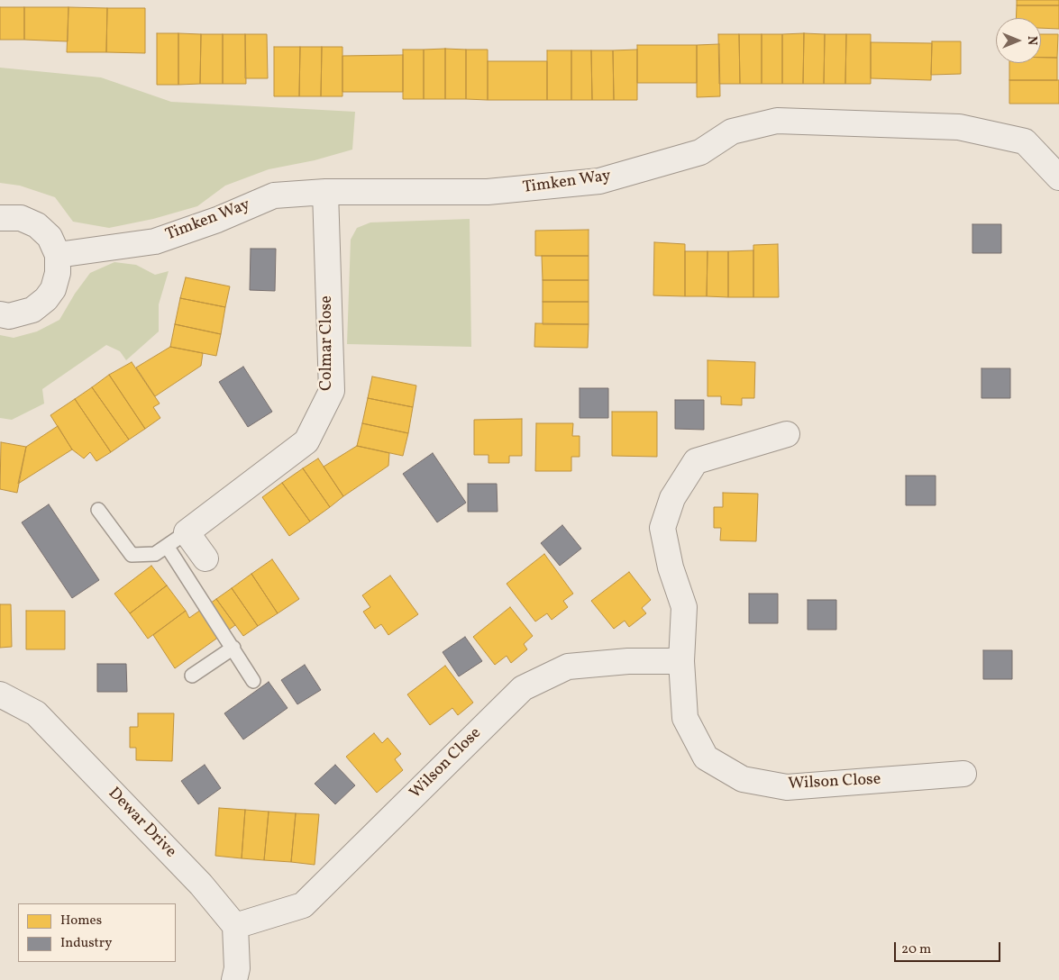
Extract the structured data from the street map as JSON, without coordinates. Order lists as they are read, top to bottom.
{
  "streets": {
    "street": [
      "Timken Way",
      "Colmar Close",
      "Wilson Close",
      "Dewar Drive"
    ]
  },
  "crossings": [
    ["Timken Way", "Colmar Close"],
    ["Wilson Close", "Dewar Drive"]
  ],
  "legend": ["Homes", "Industry"],
  "scale_bar": "20 m",
  "north": "right"
}
